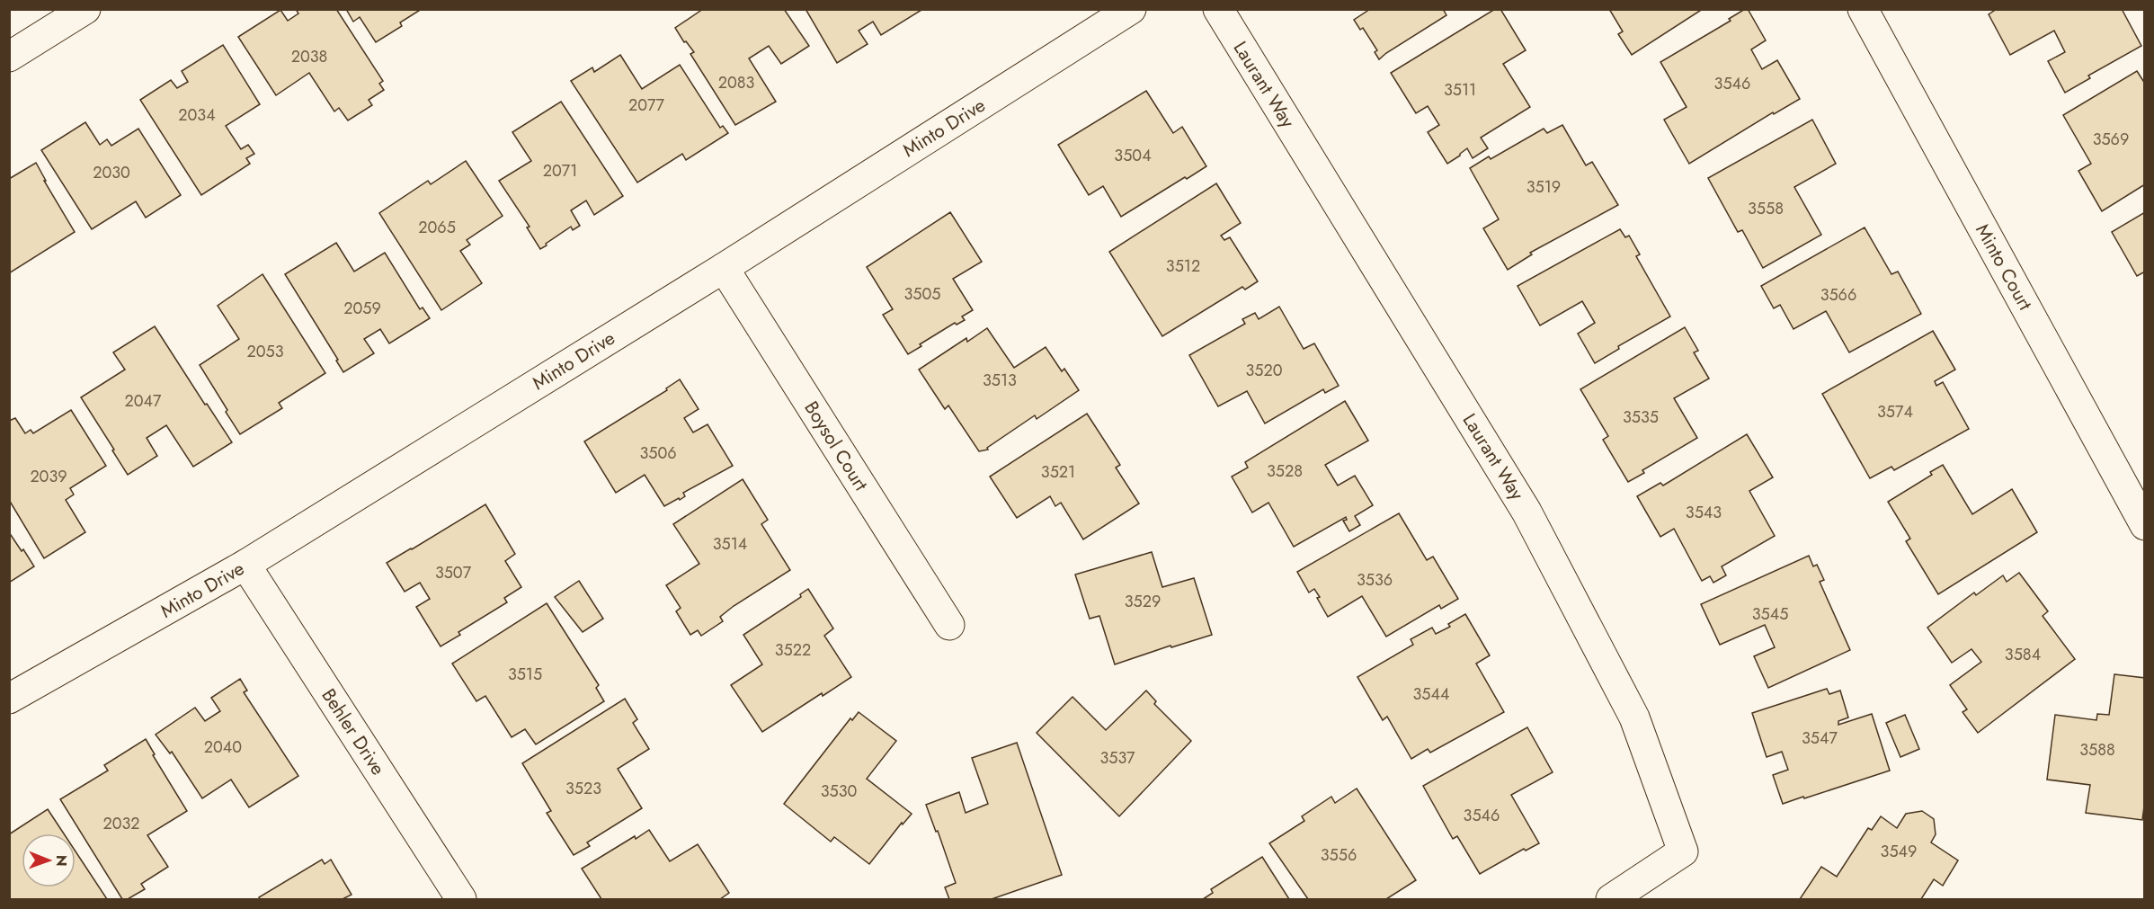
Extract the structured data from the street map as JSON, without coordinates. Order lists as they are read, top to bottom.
{
  "streets": {
    "street": [
      "Laurant Way",
      "Minto Drive",
      "Minto Court",
      "Boysol Court",
      "Behler Drive"
    ]
  },
  "crossings": [
    ["Minto Drive", "Boysol Court"],
    ["Minto Drive", "Behler Drive"]
  ],
  "house_numbers": [
    "2038",
    "2083",
    "3546",
    "3511",
    "2077",
    "2034",
    "3569",
    "3504",
    "2071",
    "2030",
    "3519",
    "3558",
    "2065",
    "3512",
    "3505",
    "3566",
    "2059",
    "2053",
    "3520",
    "3513",
    "2047",
    "3574",
    "3535",
    "3506",
    "3528",
    "3521",
    "2039",
    "3543",
    "3514",
    "3507",
    "3536",
    "3529",
    "3545",
    "3522",
    "3584",
    "3515",
    "3544",
    "3547",
    "2040",
    "3588",
    "3537",
    "3523",
    "3530",
    "3546",
    "2032",
    "3549",
    "3556"
  ],
  "north": "right"
}
